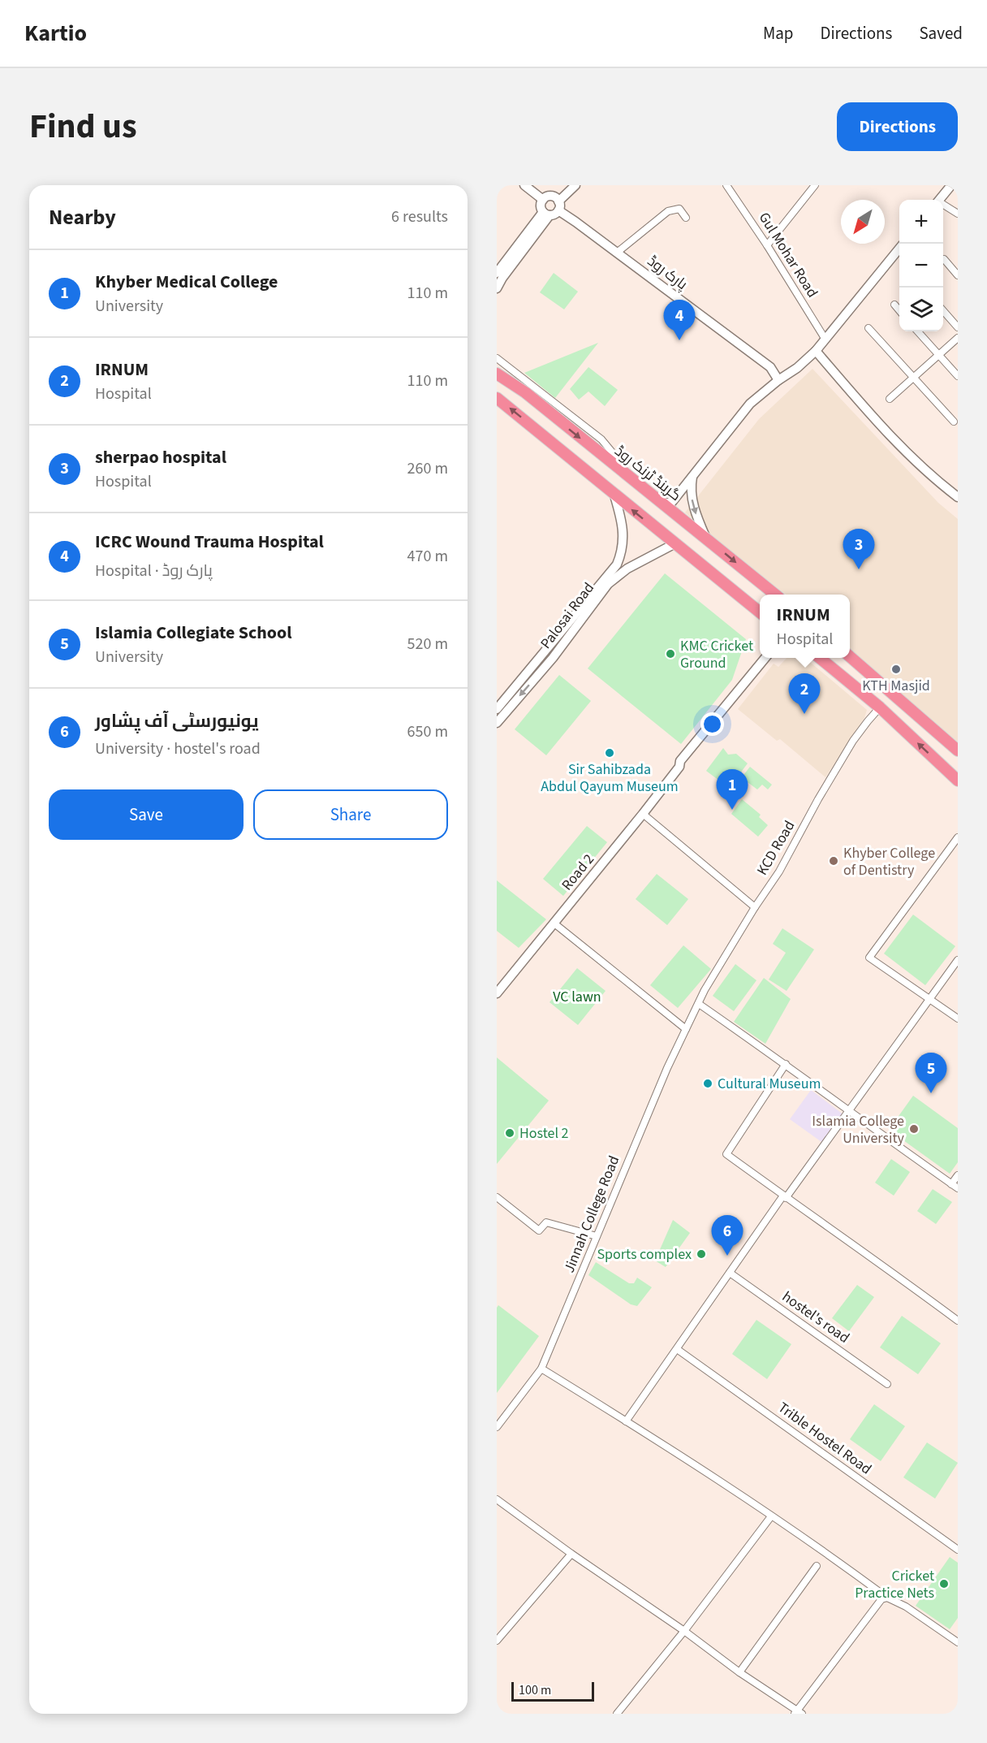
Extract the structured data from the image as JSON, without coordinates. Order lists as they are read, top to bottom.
{
  "streets": {
    "highway": ["گرینڈ ٹرنک روڈ"],
    "street": [
      "Gul Mohar Road",
      "پارک روڈ",
      "Palosai Road",
      "KCD Road",
      "Road 2",
      "Jinnah College Road",
      "hostel's road",
      "Trible Hostel Road"
    ]
  },
  "crossings": [
    ["KCD Road", "Jinnah College Road"]
  ],
  "parks": ["VC lawn"],
  "places": [
    "KMC Cricket Ground",
    "KTH Masjid",
    "Sir Sahibzada Abdul Qayum Museum",
    "Khyber College of Dentistry",
    "Cultural Museum",
    "Islamia College University",
    "Hostel 2",
    "Sports complex",
    "Cricket Practice Nets"
  ],
  "scale_bar": "100 m",
  "north": "bottom left",
  "page": {
    "header": "Kartio",
    "nav": ["Map", "Directions", "Saved"],
    "title": "Find us",
    "buttons": [
      "Directions",
      ["Save", "Share"]
    ],
    "heading": ["Nearby", "6 results"],
    "map_buttons": ["+", "−"],
    "list": [
      {
        "mark": "1",
        "name": "Khyber Medical College",
        "note": "University",
        "value": "110 m"
      },
      {
        "mark": "2",
        "name": "IRNUM",
        "note": "Hospital",
        "value": "110 m"
      },
      {
        "mark": "3",
        "name": "sherpao hospital",
        "note": "Hospital",
        "value": "260 m"
      },
      {
        "mark": "4",
        "name": "ICRC Wound Trauma Hospital",
        "note": "Hospital · پارک روڈ",
        "value": "470 m"
      },
      {
        "mark": "5",
        "name": "Islamia Collegiate School",
        "note": "University",
        "value": "520 m"
      },
      {
        "mark": "6",
        "name": "یونیورسٹی آف پشاور",
        "note": "University · hostel's road",
        "value": "650 m"
      }
    ],
    "pins": [
      "4",
      "3",
      "2",
      "1",
      "5",
      "6"
    ],
    "popup": ["IRNUM", "Hospital"],
    "scale": "100 m"
  }
}
